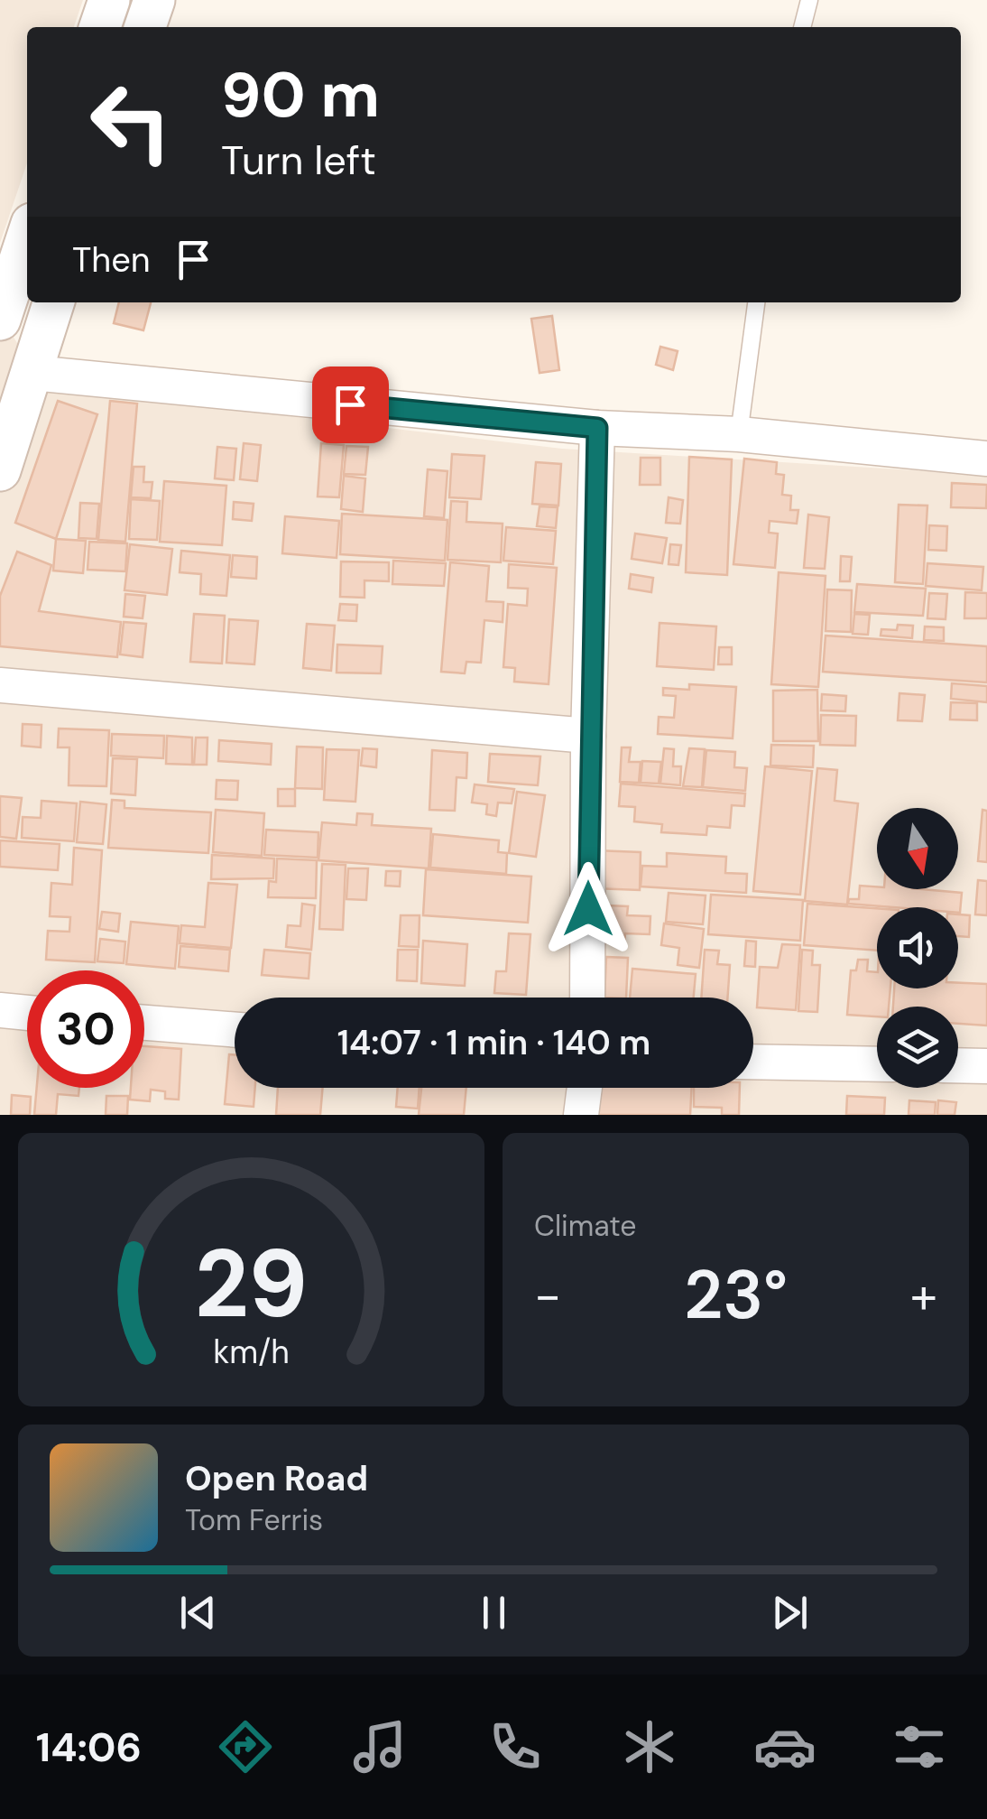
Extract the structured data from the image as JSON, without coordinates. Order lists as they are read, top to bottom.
{
  "north": "bottom",
  "page": {
    "turn": ["90 m", "Turn left"],
    "then": "Then",
    "limit": "30",
    "trip": "14:07 · 1 min · 140 m",
    "tile": "Climate",
    "heat": ["−", "23°", "+"],
    "song": ["Open Road", "Tom Ferris"],
    "tabs": "14:06",
    "gauge": ["29", "km/h"]
  }
}
